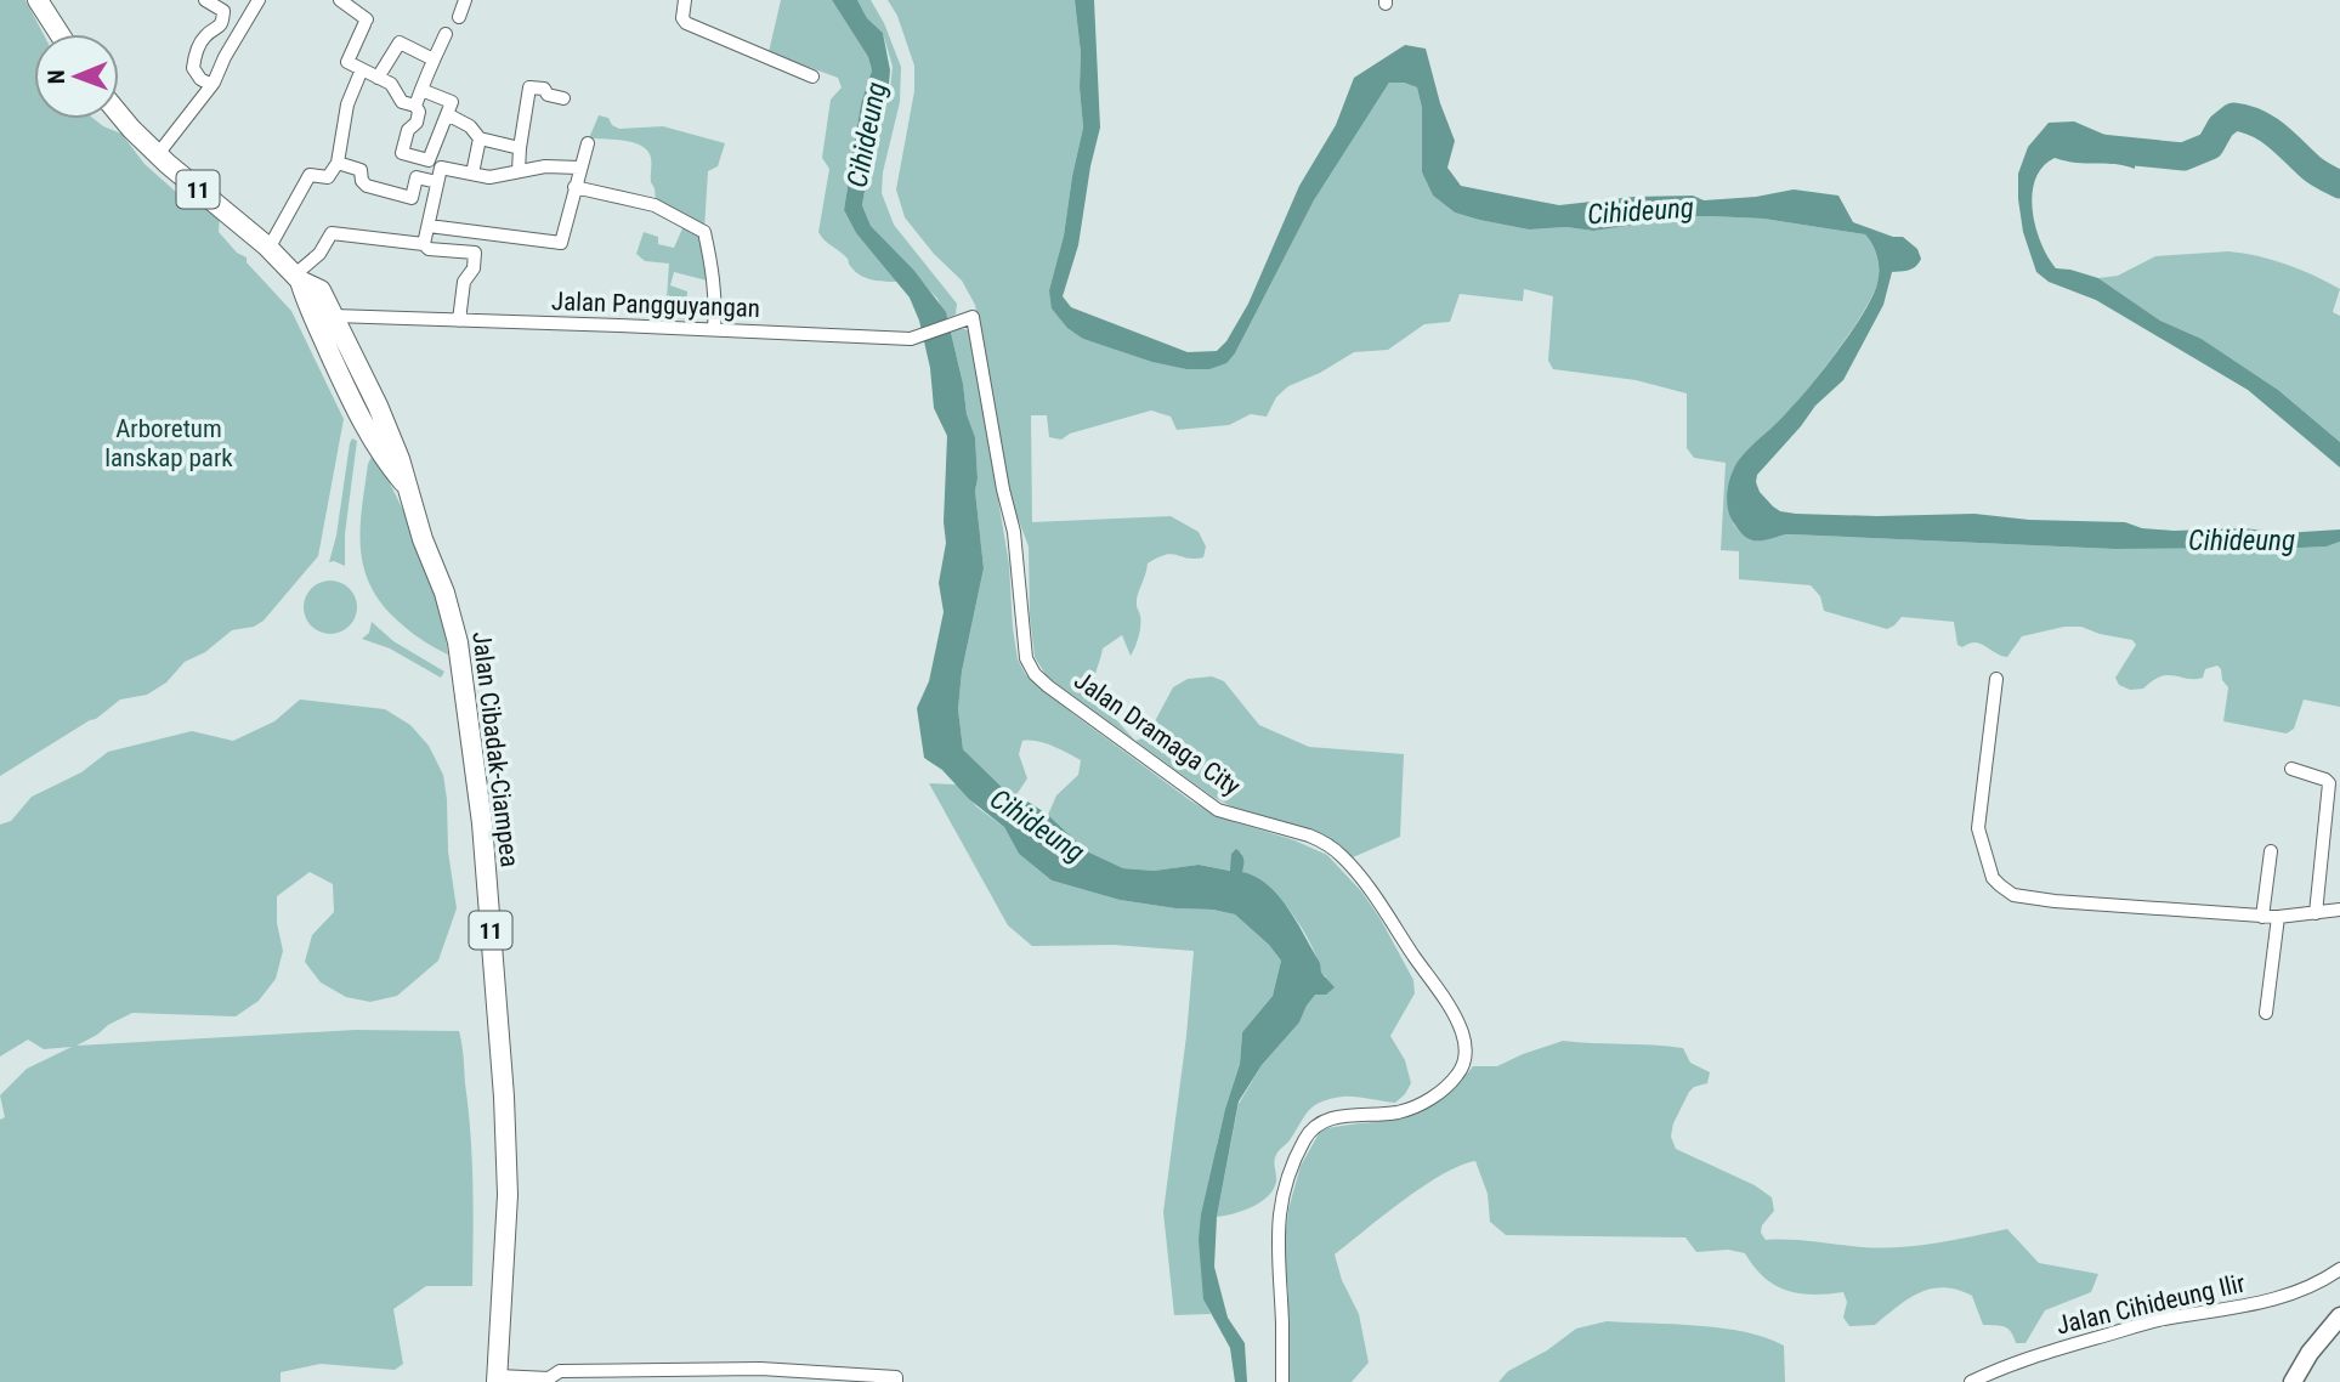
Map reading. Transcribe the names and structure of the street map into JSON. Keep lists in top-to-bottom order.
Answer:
{
  "streets": {
    "highway": ["11", "Jalan Cibadak-Ciampea"],
    "street": ["Jalan Pangguyangan", "Jalan Dramaga City", "Jalan Cihideung Ilir"]
  },
  "crossings": [
    ["11", "Jalan Pangguyangan"],
    ["11", "Jalan Cibadak-Ciampea"],
    ["Jalan Pangguyangan", "Jalan Dramaga City"]
  ],
  "water": ["Cihideung"],
  "parks": ["Arboretum lanskap park"],
  "north": "left"
}
